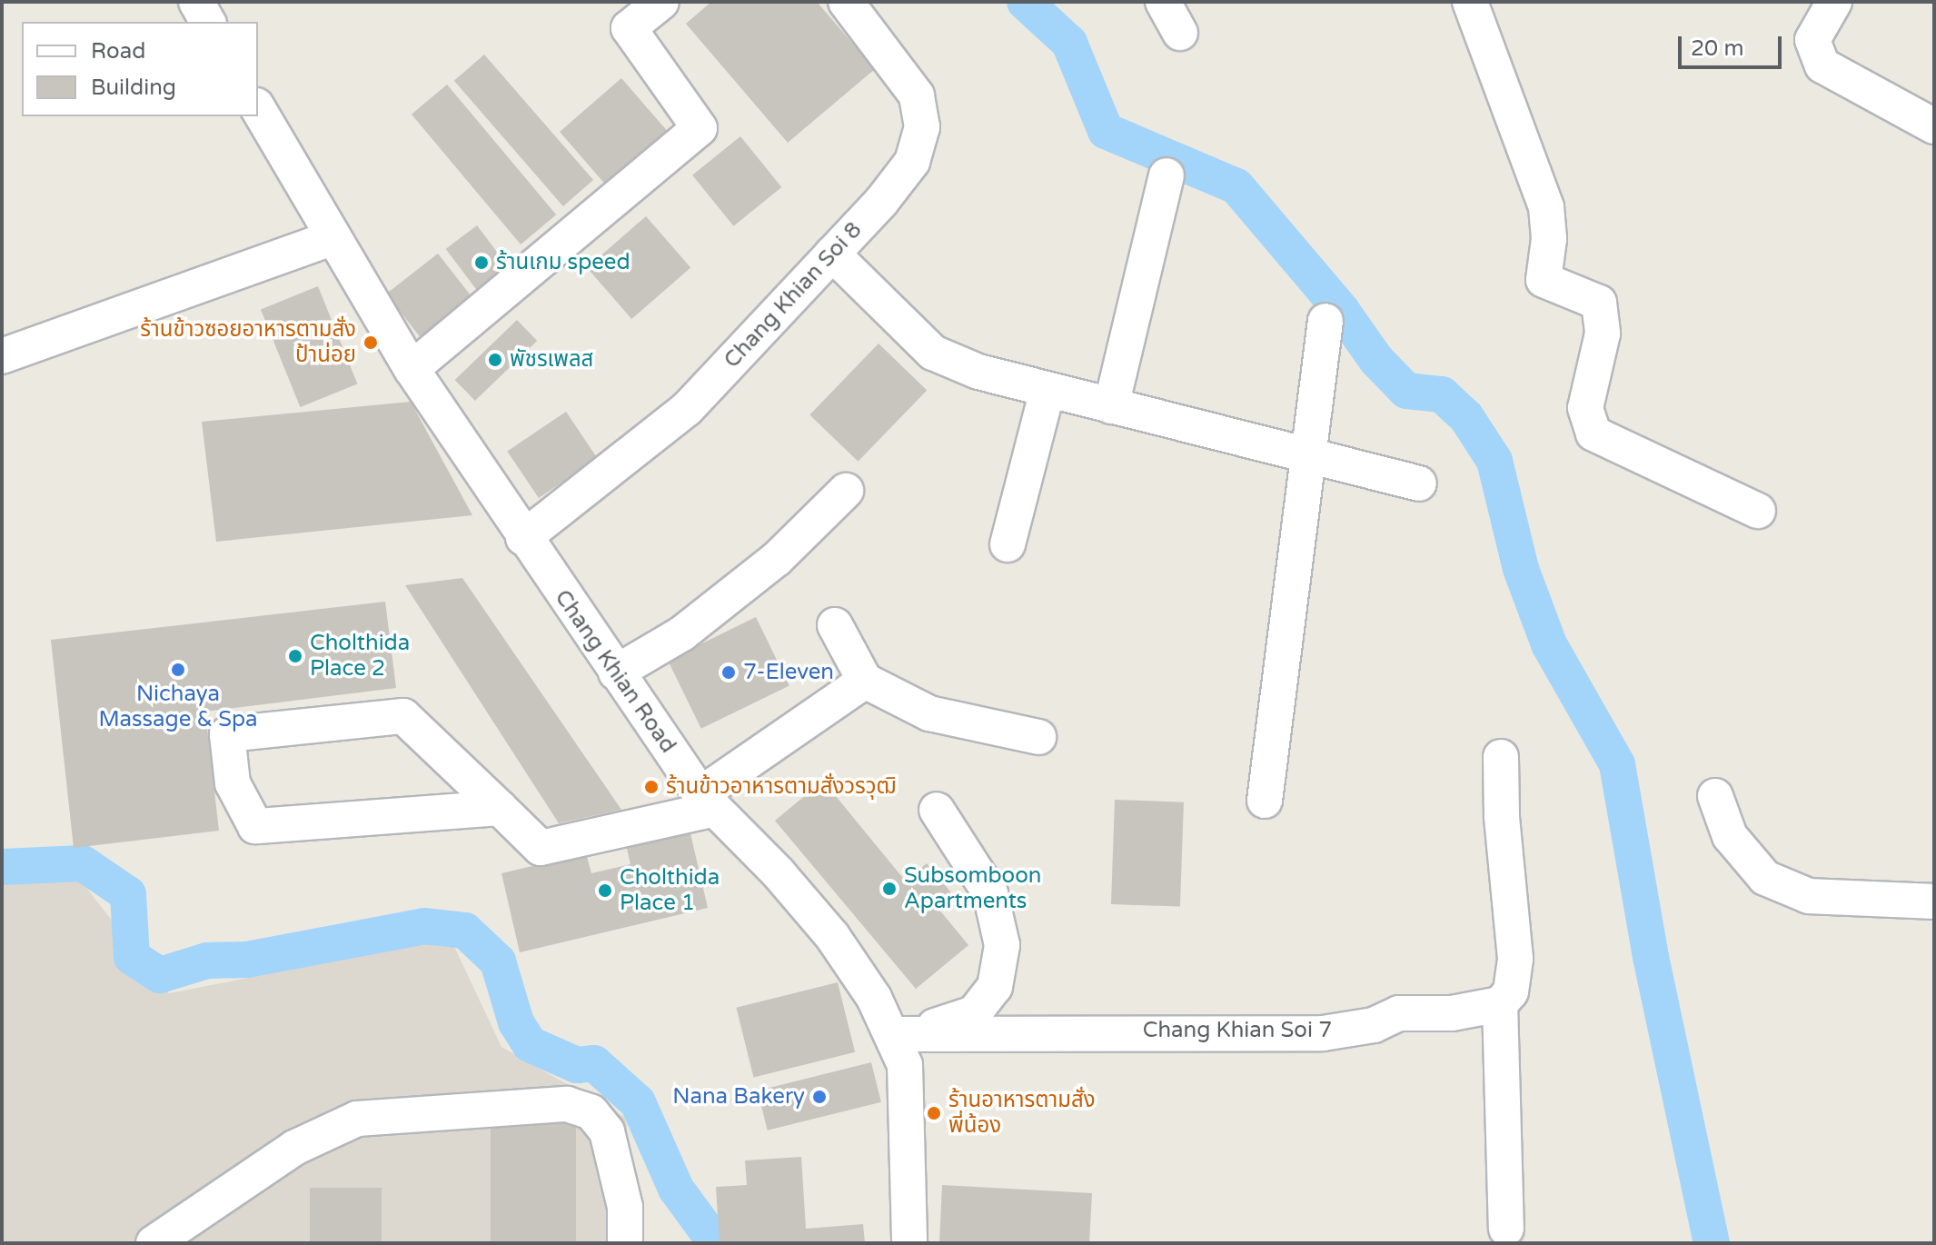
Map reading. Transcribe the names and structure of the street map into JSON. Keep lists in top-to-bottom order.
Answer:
{
  "streets": {
    "street": ["Chang Khian Soi 8", "Chang Khian Road", "Chang Khian Soi 7"]
  },
  "crossings": [
    ["Chang Khian Soi 8", "Chang Khian Road"],
    ["Chang Khian Road", "Chang Khian Soi 7"]
  ],
  "places": [
    "ร้านเกม speed",
    "ร้านข้าวซอยอาหารตามสั่ง ป้าน่อย",
    "พัชรเพลส",
    "Cholthida Place 2",
    "Nichaya Massage & Spa",
    "7-Eleven",
    "ร้านข้าวอาหารตามสั่งวรวุฒิ",
    "Subsomboon Apartments",
    "Cholthida Place 1",
    "Nana Bakery",
    "ร้านอาหารตามสั่ง พี่น้อง"
  ],
  "legend": ["Road", "Building"],
  "scale_bar": "20 m"
}
